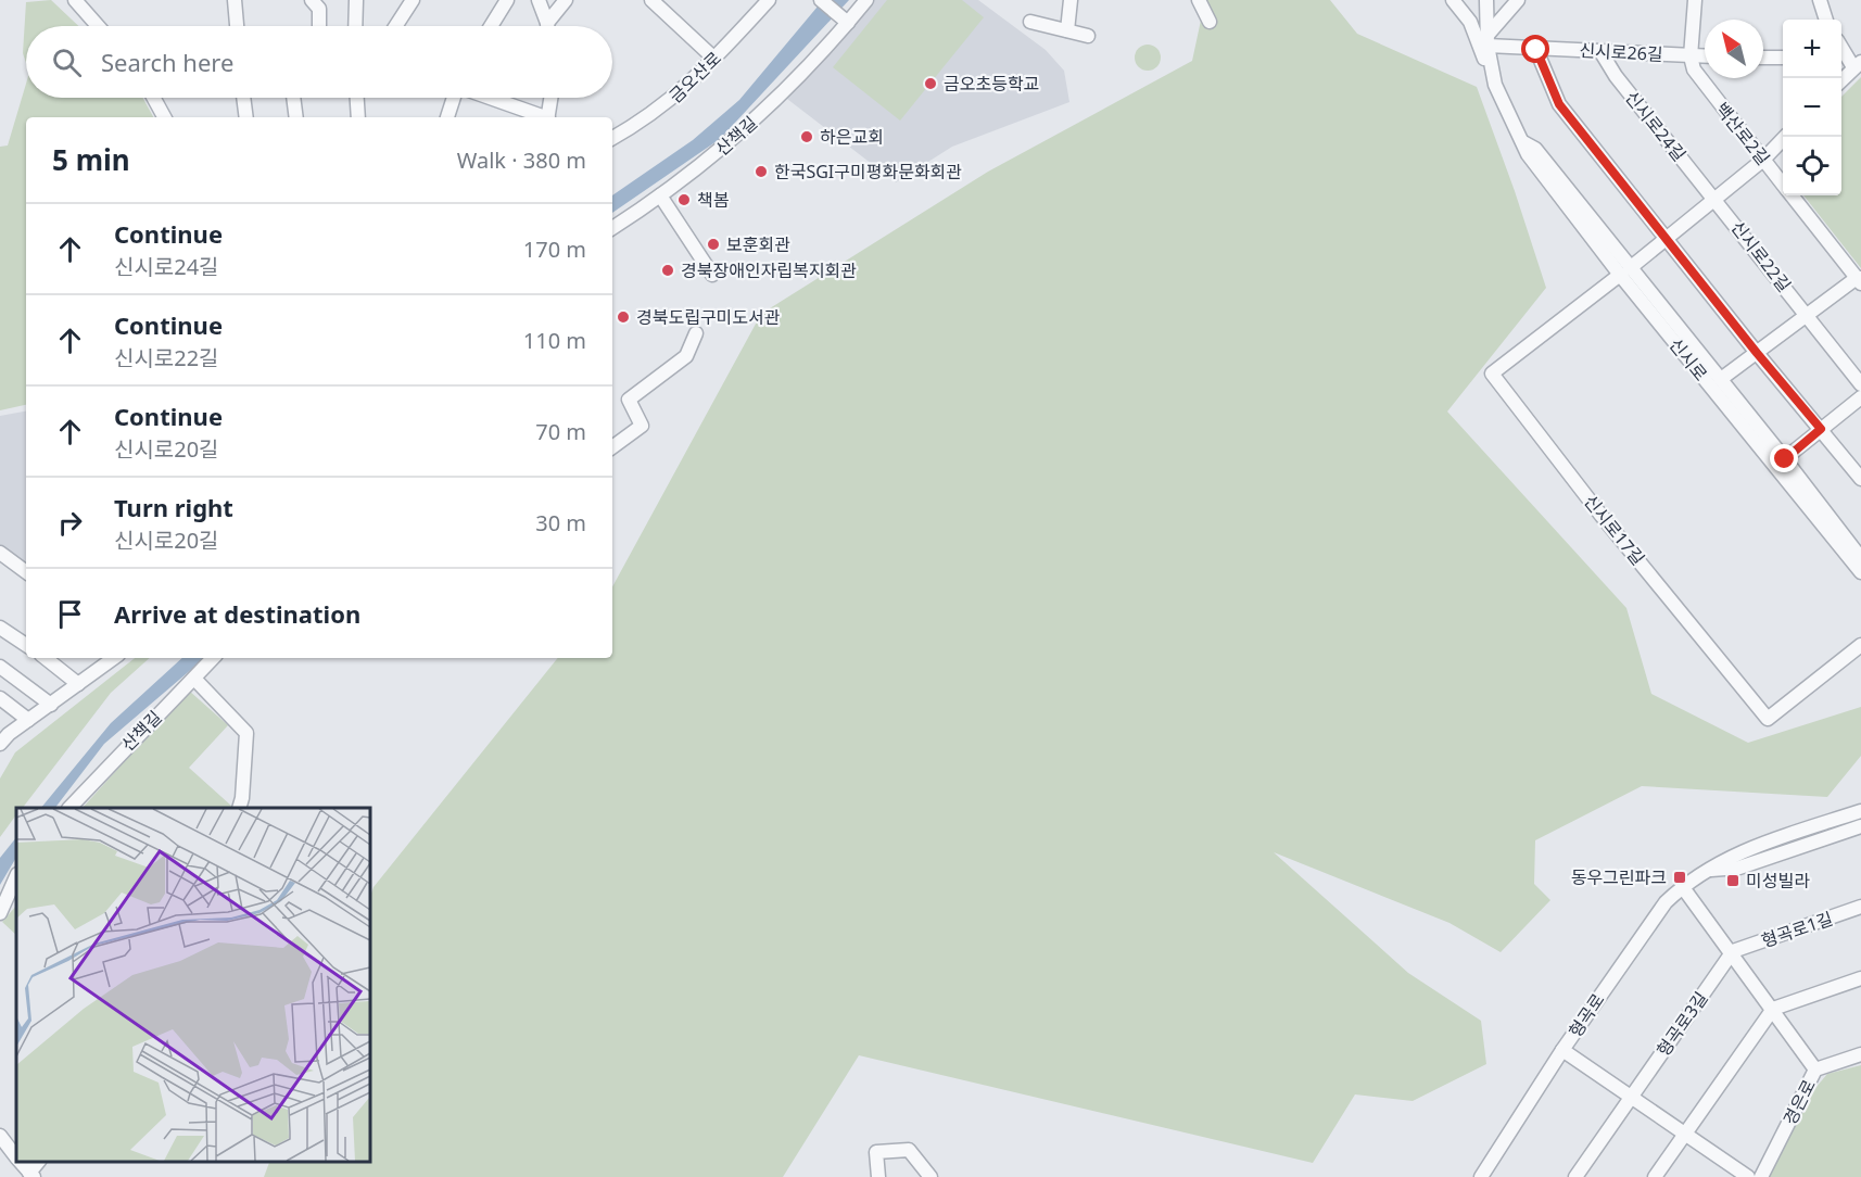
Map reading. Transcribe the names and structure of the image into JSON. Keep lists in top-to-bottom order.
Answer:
{
  "streets": {
    "street": [
      "신시로26길",
      "금오산로",
      "신시로24길",
      "백산로2길",
      "산책길",
      "신시로22길",
      "신시로",
      "신시로17길",
      "형곡로1길",
      "형곡로",
      "형곡로3길",
      "경은로"
    ]
  },
  "crossings": [
    ["신시로26길", "신시로24길"],
    ["신시로26길", "백산로2길"],
    ["신시로26길", "신시로"],
    ["신시로24길", "신시로22길"],
    ["신시로", "신시로17길"],
    ["형곡로1길", "형곡로3길"]
  ],
  "places": {
    "other": [
      "금오초등학교",
      "하은교회",
      "한국SGI구미평화문화회관",
      "책봄",
      "보훈회관",
      "경북장애인자립복지회관",
      "경북도립구미도서관"
    ],
    "transit": ["동우그린파크", "미성빌라"]
  },
  "north": "top left",
  "page": {
    "map_buttons": ["+", "−"],
    "search": "Search here",
    "heading": ["5 min", "Walk · 380 m"],
    "list": [
      ["Continue", "신시로24길", "170 m"],
      ["Continue", "신시로22길", "110 m"],
      ["Continue", "신시로20길", "70 m"],
      ["Turn right", "신시로20길", "30 m"],
      "Arrive at destination"
    ]
  }
}
